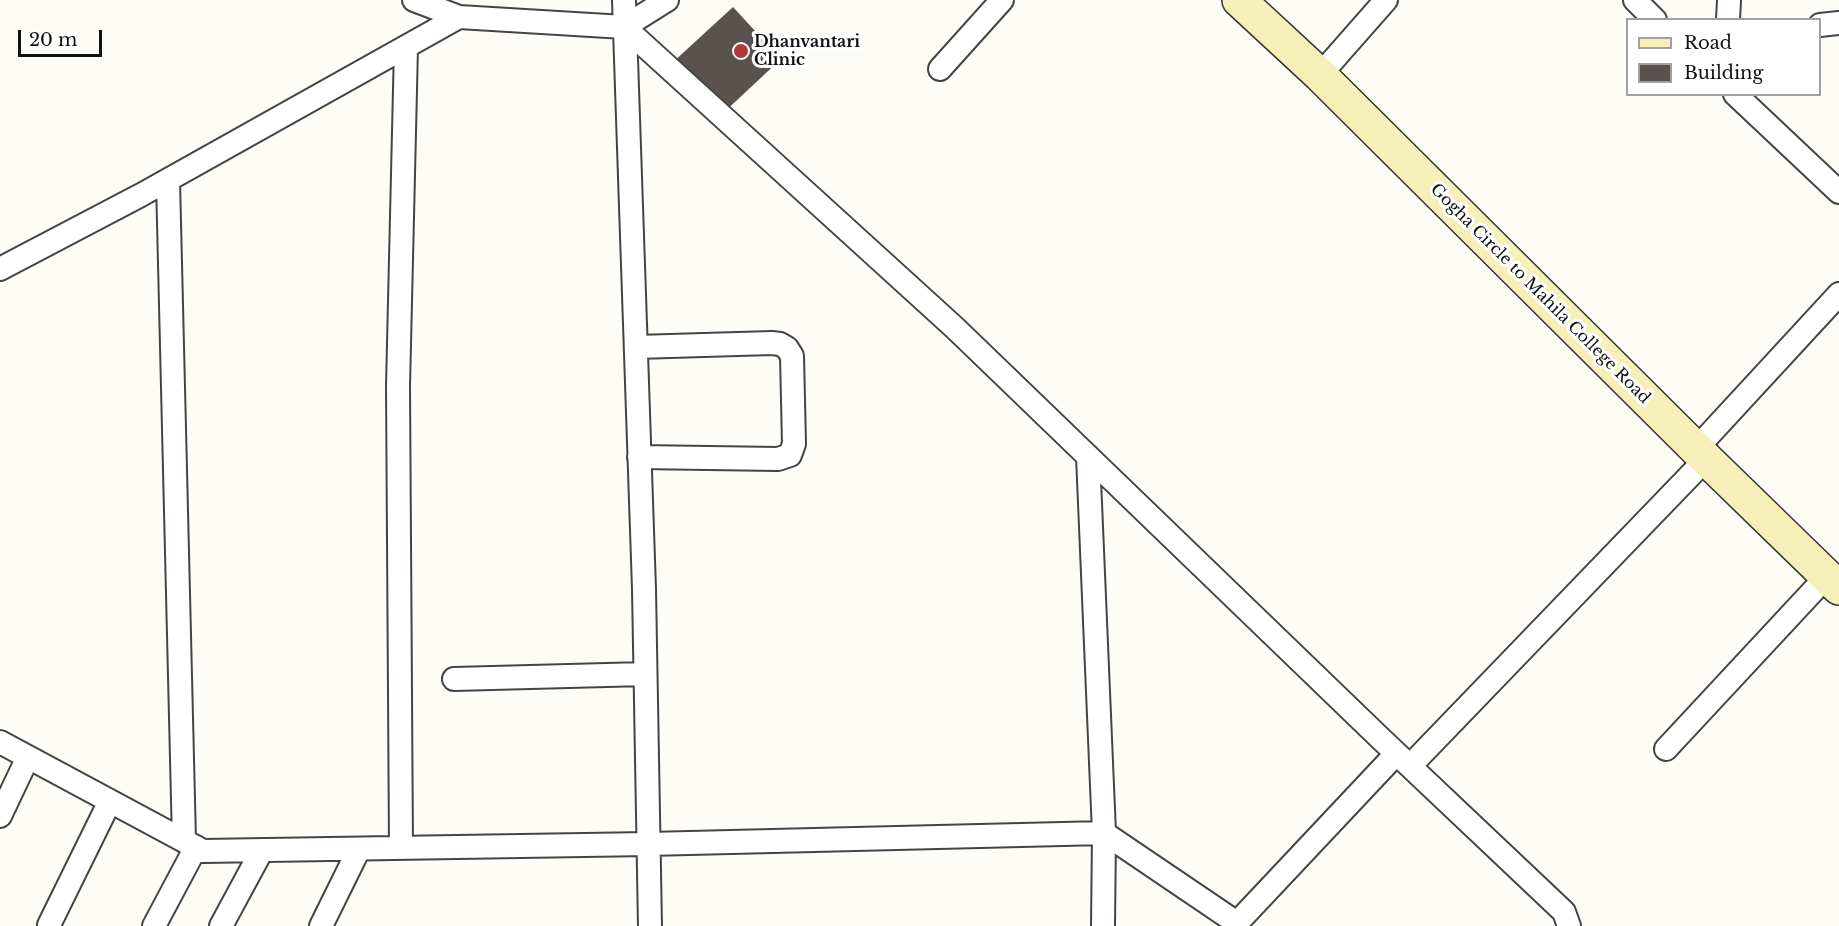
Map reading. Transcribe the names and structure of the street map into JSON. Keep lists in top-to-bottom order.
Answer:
{
  "streets": {
    "main road": ["Gogha Circle to Mahila College Road"]
  },
  "places": ["Dhanvantari Clinic"],
  "legend": ["Road", "Building"],
  "scale_bar": "20 m"
}
